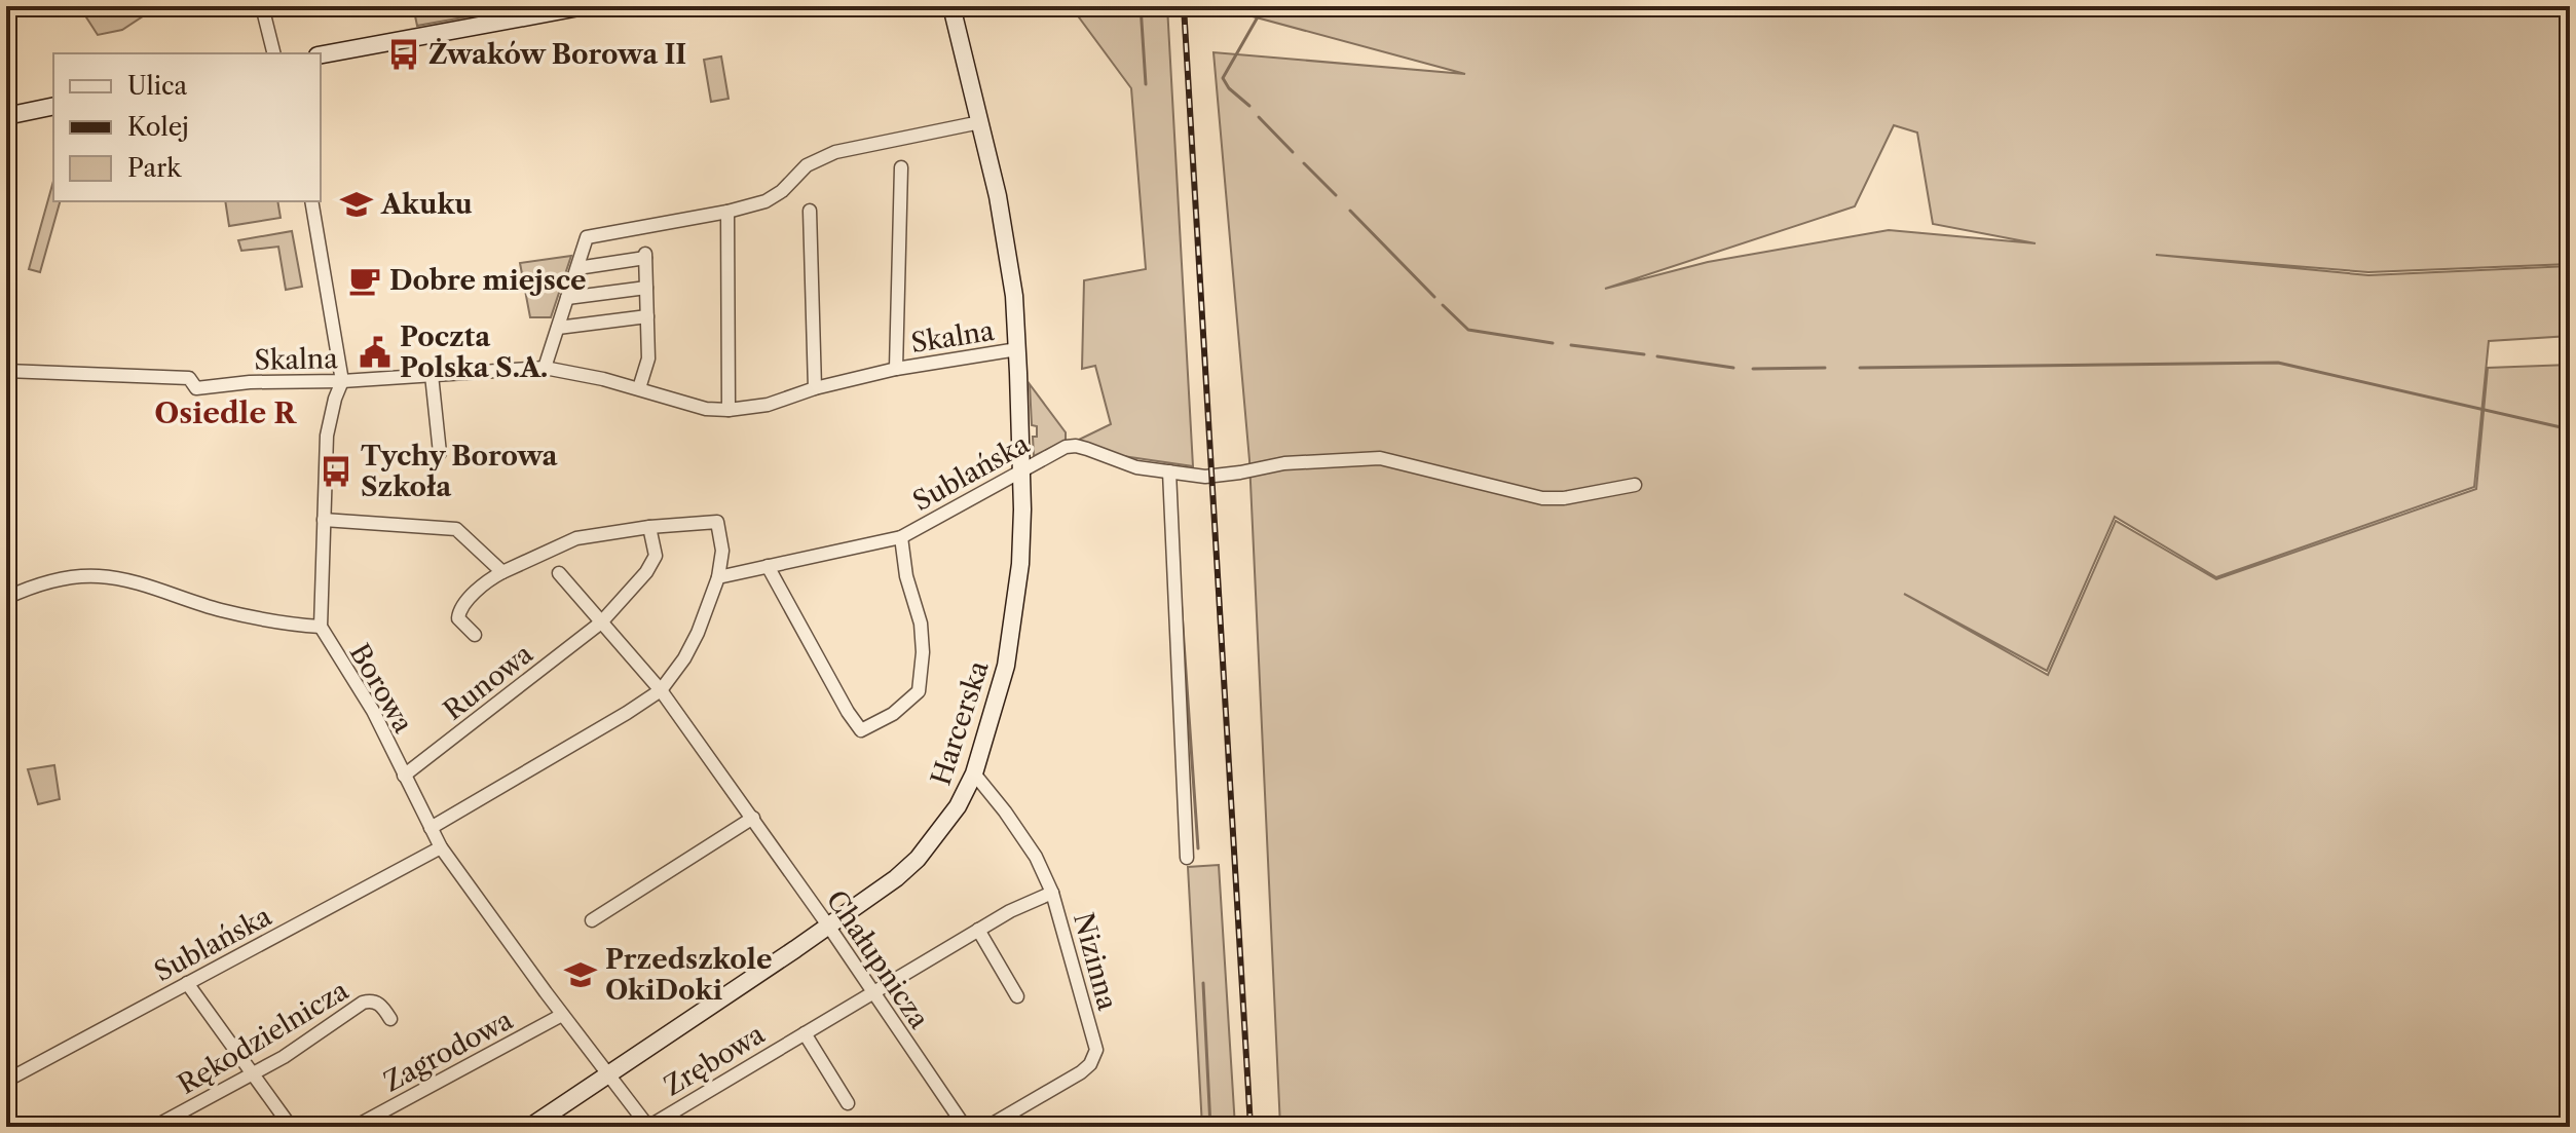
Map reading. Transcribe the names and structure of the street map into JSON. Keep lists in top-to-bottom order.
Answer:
{
  "streets": {
    "street": [
      "Skalna",
      "Sublańska",
      "Runowa",
      "Borowa",
      "Harcerska",
      "Chałupnicza",
      "Nizinna",
      "Rękodzielnicza",
      "Zagrodowa",
      "Zrębowa"
    ]
  },
  "crossings": [
    ["Skalna", "Borowa"],
    ["Skalna", "Harcerska"],
    ["Sublańska", "Runowa"],
    ["Sublańska", "Borowa"],
    ["Sublańska", "Harcerska"],
    ["Runowa", "Borowa"],
    ["Borowa", "Harcerska"],
    ["Borowa", "Zagrodowa"],
    ["Borowa", "Zrębowa"],
    ["Harcerska", "Chałupnicza"],
    ["Harcerska", "Nizinna"],
    ["Chałupnicza", "Zrębowa"],
    ["Nizinna", "Zrębowa"]
  ],
  "districts": ["Osiedle R"],
  "places": {
    "bus stop": ["Żwaków Borowa II", "Tychy Borowa Szkoła"],
    "school or university": ["Akuku", "Przedszkole OkiDoki"],
    "cafe": ["Dobre miejsce"],
    "public building": ["Poczta Polska S.A."]
  },
  "legend": ["Ulica", "Kolej", "Park"]
}
